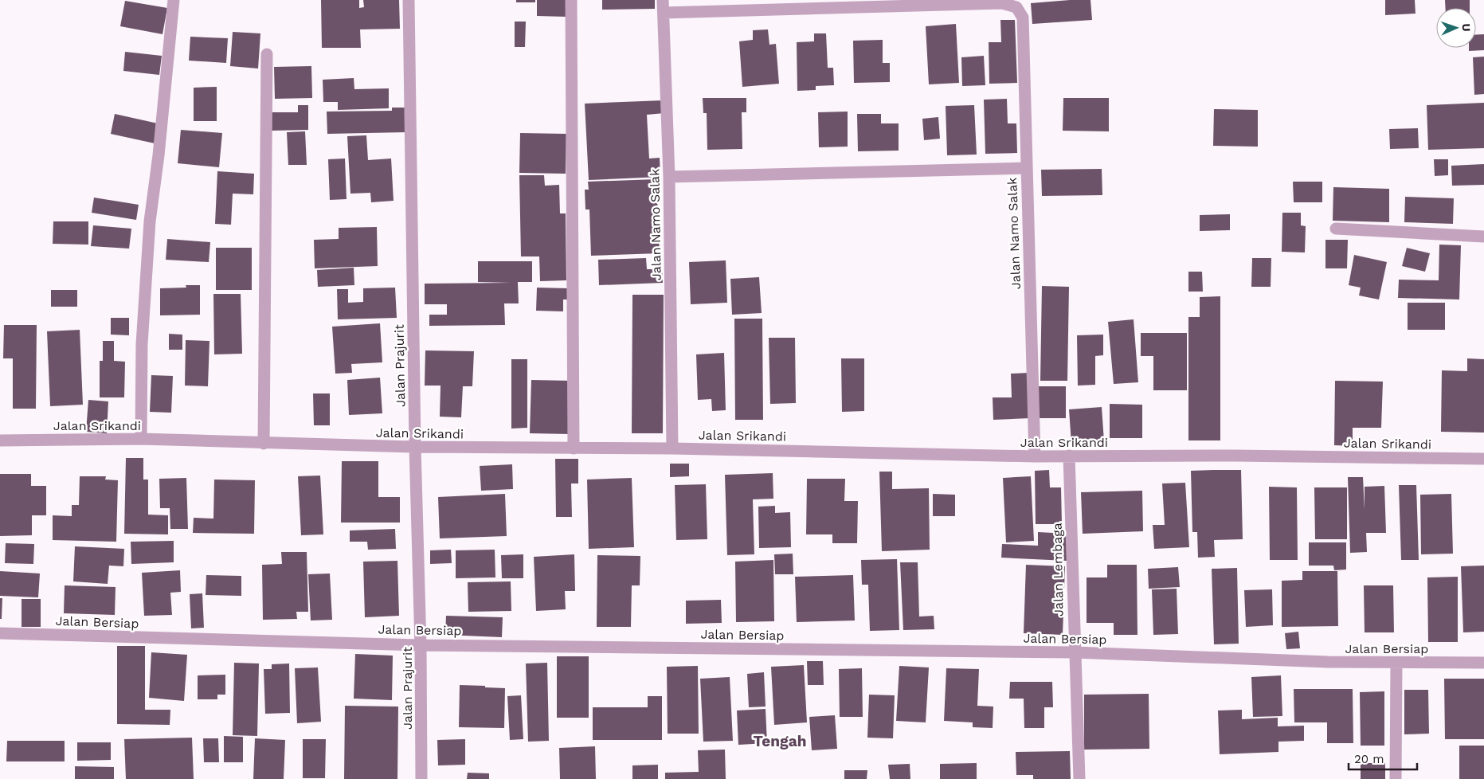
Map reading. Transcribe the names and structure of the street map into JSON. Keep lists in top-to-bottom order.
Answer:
{
  "streets": {
    "street": [
      "Jalan Namo Salak",
      "Jalan Prajurit",
      "Jalan Srikandi",
      "Jalan Lembaga",
      "Jalan Bersiap"
    ]
  },
  "crossings": [
    ["Jalan Namo Salak", "Jalan Srikandi"],
    ["Jalan Prajurit", "Jalan Srikandi"],
    ["Jalan Prajurit", "Jalan Bersiap"],
    ["Jalan Srikandi", "Jalan Lembaga"],
    ["Jalan Lembaga", "Jalan Bersiap"]
  ],
  "districts": ["Tengah"],
  "scale_bar": "20 m",
  "north": "right"
}
